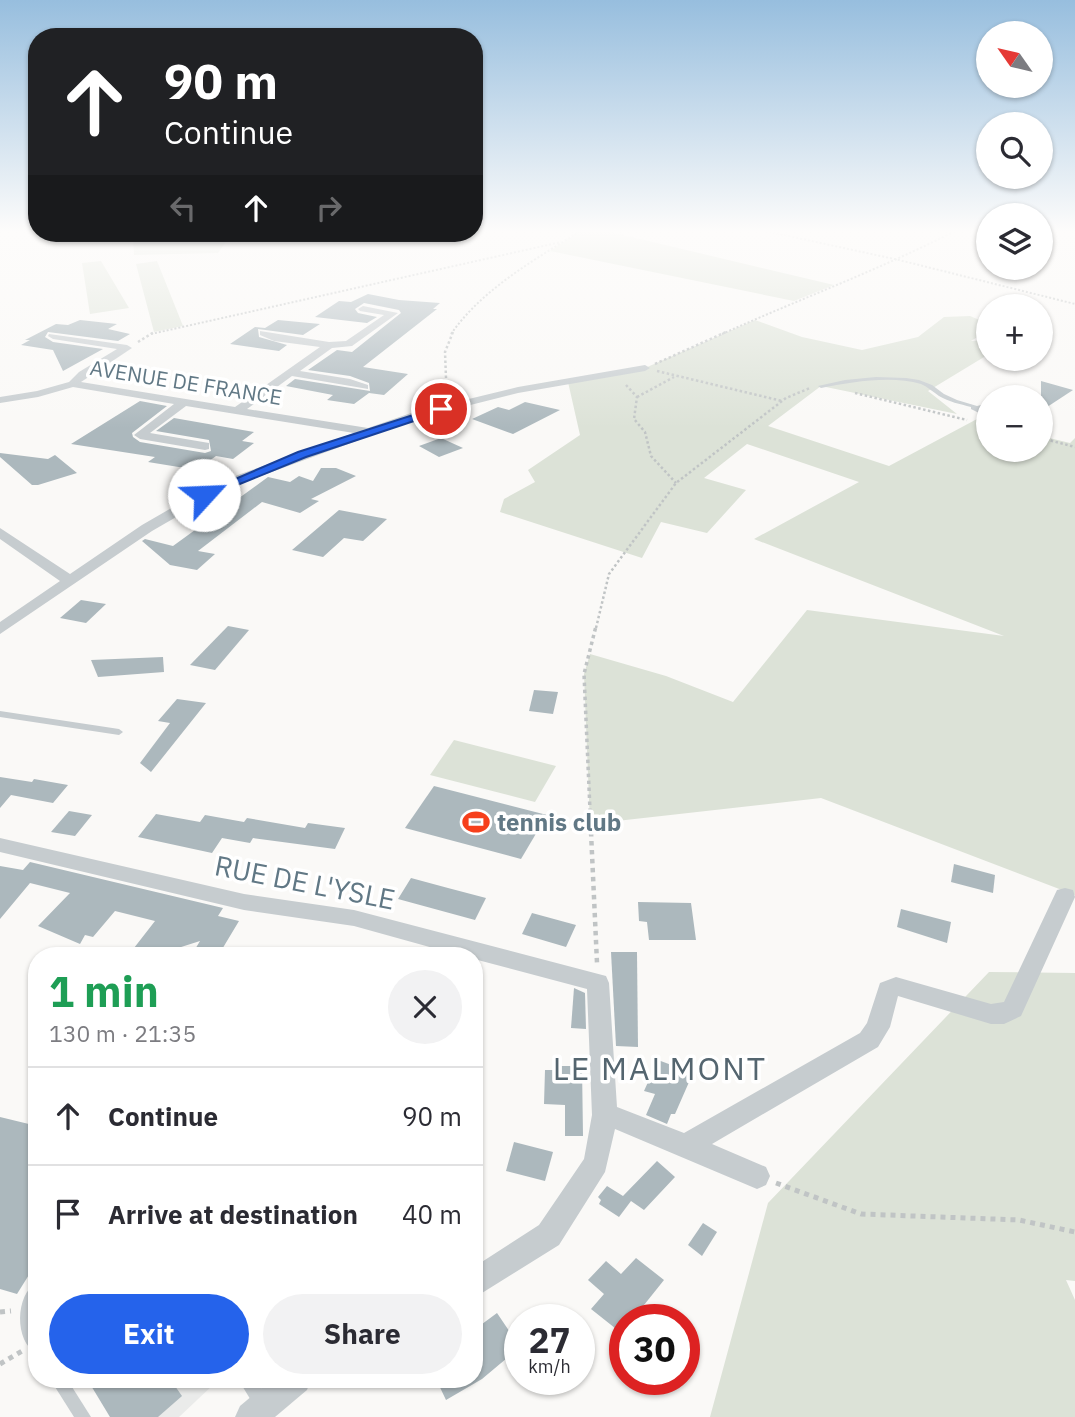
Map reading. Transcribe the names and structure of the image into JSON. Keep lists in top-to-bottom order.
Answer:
{
  "streets": {
    "street": ["AVENUE DE FRANCE", "RUE DE L'YSLE"]
  },
  "districts": ["LE MALMONT"],
  "places": {
    "sports": ["tennis club"]
  },
  "north": "top left",
  "page": {
    "map_buttons": ["+", "−"],
    "turn": ["90 m", "Continue"],
    "heading": ["1 min", "130 m · 21:35"],
    "list": [
      {
        "name": "Continue",
        "value": "90 m"
      },
      {
        "name": "Arrive at destination",
        "value": "40 m"
      }
    ],
    "buttons": ["Exit", "Share"],
    "speed": "27 km/h",
    "limit": "30"
  }
}
